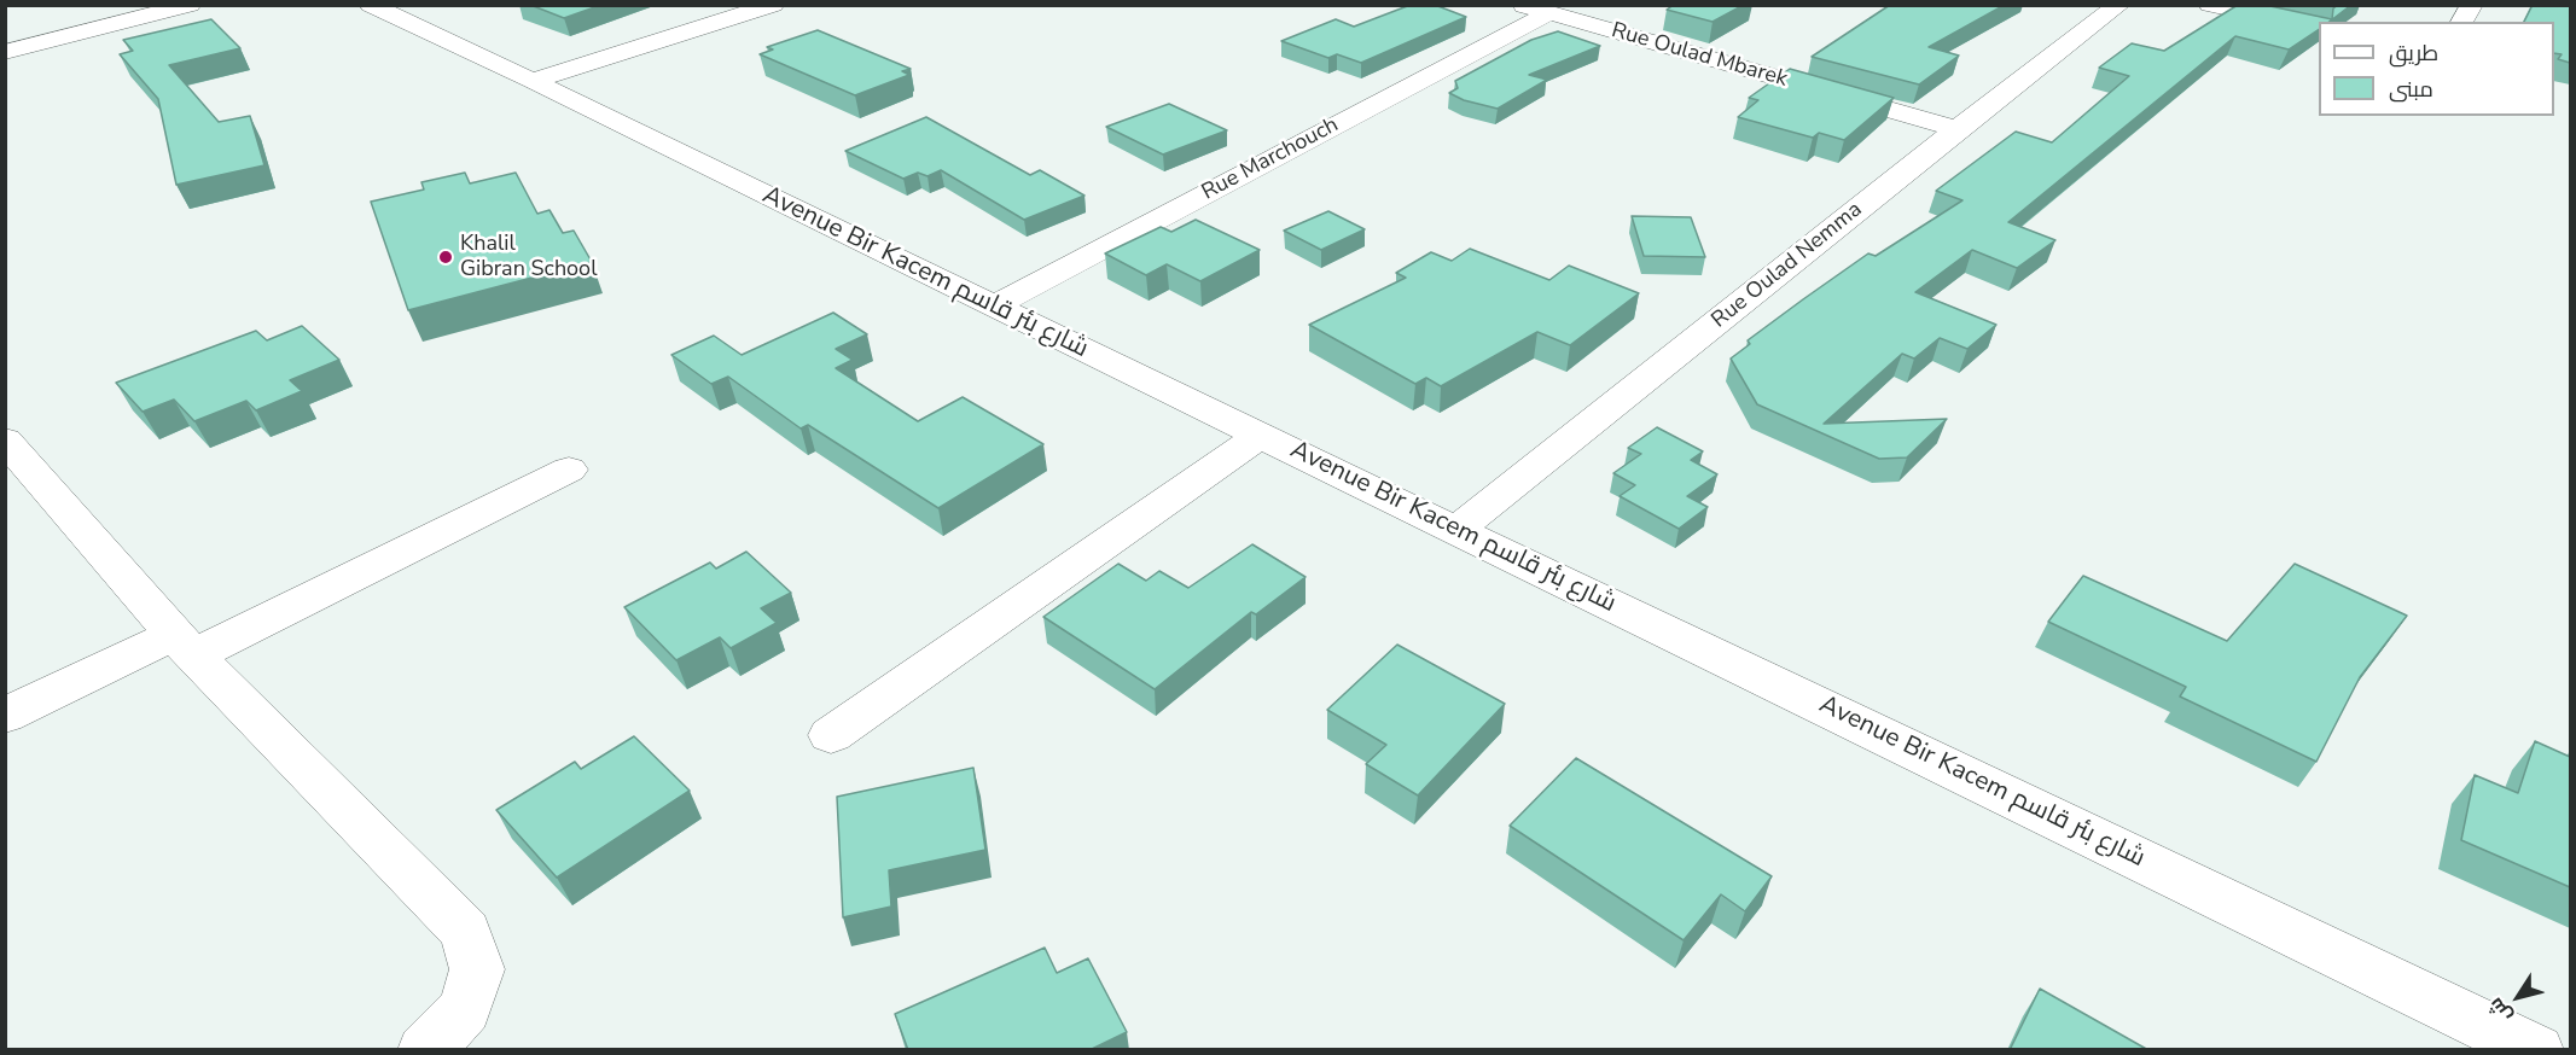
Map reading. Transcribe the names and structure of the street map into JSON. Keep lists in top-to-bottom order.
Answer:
{
  "streets": {
    "street": [
      "Rue Oulad Mbarek",
      "Rue Marchouch",
      "Rue Oulad Nemma",
      "Avenue Bir Kacem شارع بئر قاسم"
    ]
  },
  "crossings": [
    ["Rue Oulad Mbarek", "Rue Marchouch"],
    ["Rue Oulad Mbarek", "Rue Oulad Nemma"],
    ["Rue Marchouch", "Avenue Bir Kacem شارع بئر قاسم"],
    ["Rue Oulad Nemma", "Avenue Bir Kacem شارع بئر قاسم"]
  ],
  "places": ["Khalil Gibran School"],
  "legend": ["طريق", "مبنى"],
  "north": "bottom left"
}
